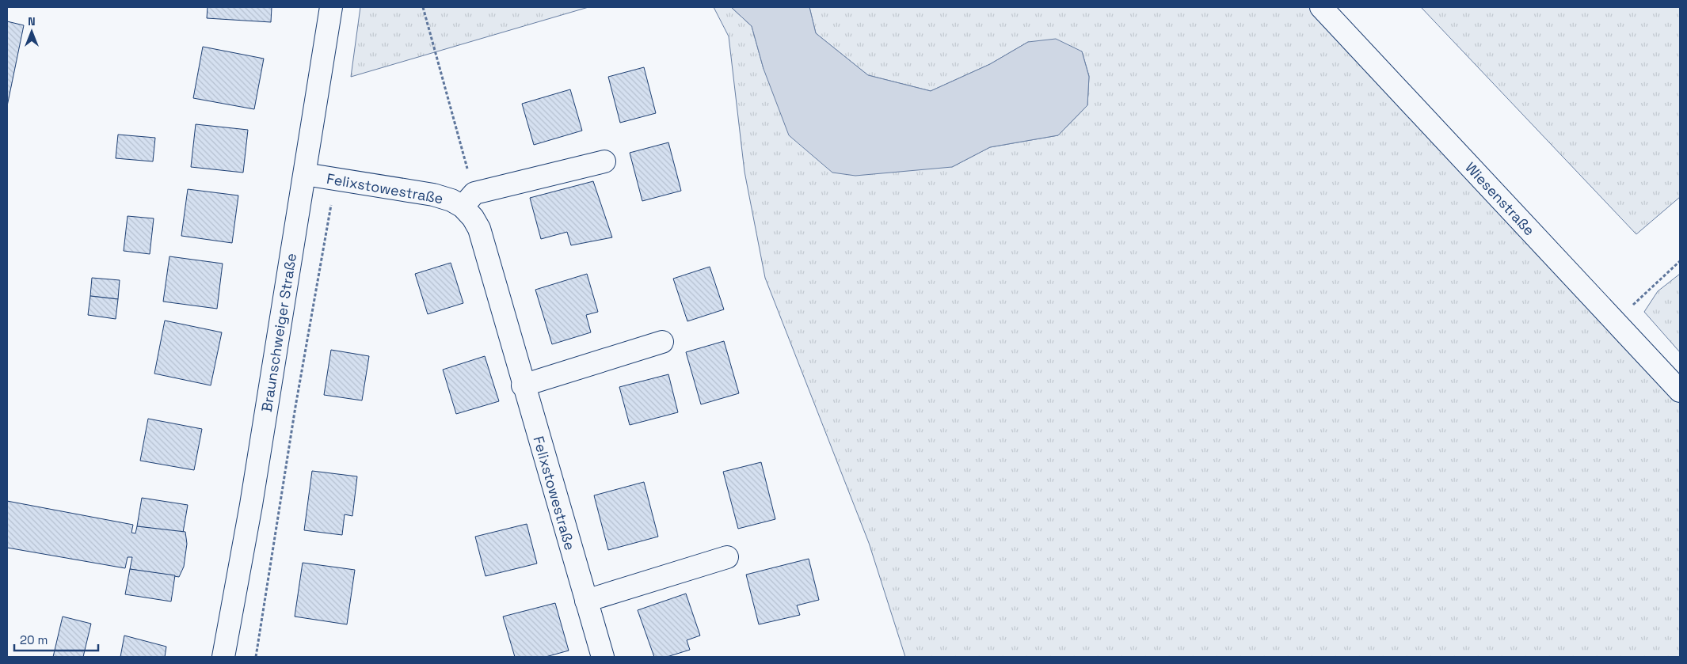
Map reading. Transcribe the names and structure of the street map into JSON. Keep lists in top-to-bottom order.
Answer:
{
  "streets": {
    "street": ["Felixstowestraße", "Wiesenstraße", "Braunschweiger Straße"]
  },
  "crossings": [
    ["Felixstowestraße", "Braunschweiger Straße"]
  ],
  "scale_bar": "20 m",
  "north": "top"
}
